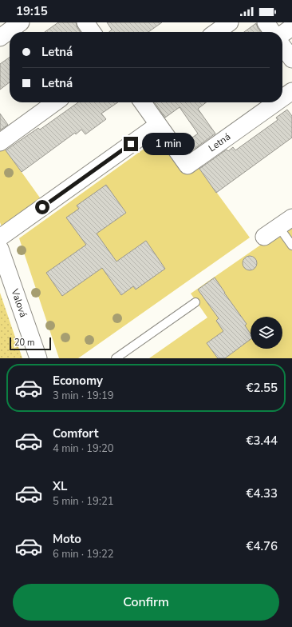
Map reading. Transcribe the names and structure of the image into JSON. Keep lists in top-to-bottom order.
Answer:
{
  "streets": {
    "street": ["Letná", "Valová"]
  },
  "scale_bar": "20 m",
  "page": {
    "status": "19:15",
    "banner": ["Letná", "Letná"],
    "bubble": "1 min",
    "scale": "20 m",
    "list": [
      {
        "name": "Economy",
        "note": "3 min · 19:19",
        "value": "€2.55"
      },
      {
        "name": "Comfort",
        "note": "4 min · 19:20",
        "value": "€3.44"
      },
      {
        "name": "XL",
        "note": "5 min · 19:21",
        "value": "€4.33"
      },
      {
        "name": "Moto",
        "note": "6 min · 19:22",
        "value": "€4.76"
      }
    ],
    "buttons": "Confirm"
  }
}
